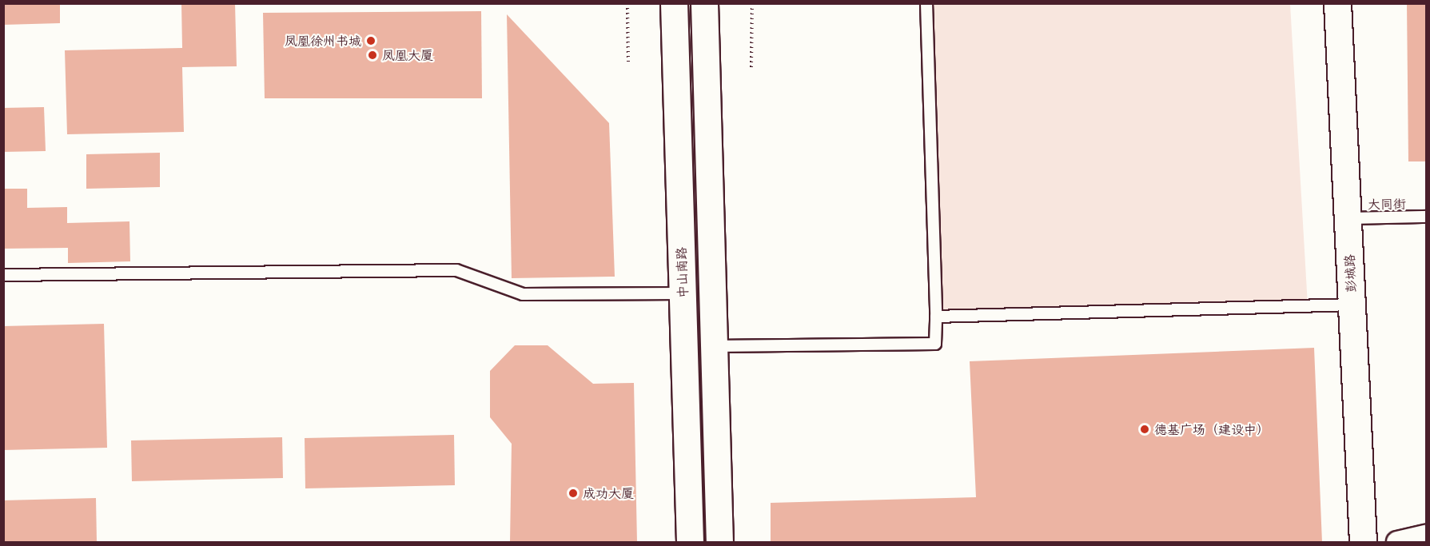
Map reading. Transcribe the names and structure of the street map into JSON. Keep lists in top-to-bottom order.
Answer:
{
  "streets": {
    "main road": ["中山南路", "彭城路"],
    "lane": ["大同街"]
  },
  "crossings": [
    ["大同街", "彭城路"]
  ],
  "places": [
    "凤凰徐州书城",
    "凤凰大厦",
    "德基广场（建设中）",
    "成功大厦"
  ]
}
